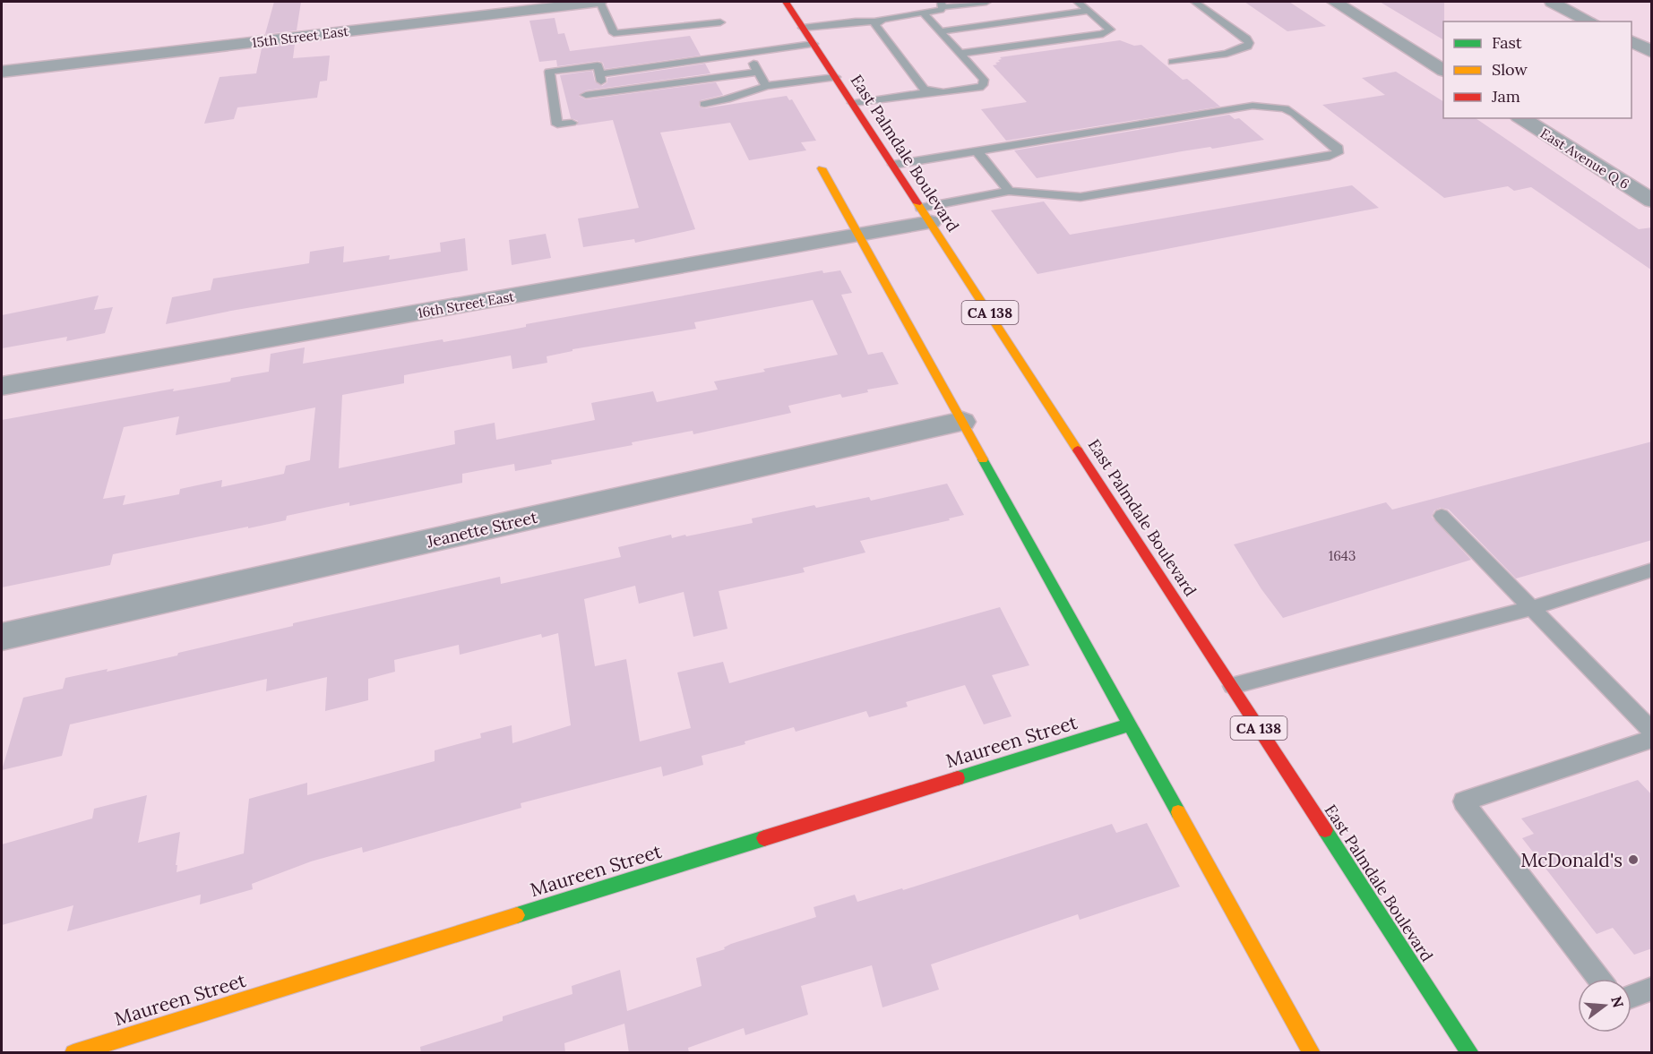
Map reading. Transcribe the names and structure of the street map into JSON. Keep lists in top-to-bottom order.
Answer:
{
  "streets": {
    "main road": ["East Palmdale Boulevard", "CA 138", "Maureen Street"],
    "street": [
      "15th Street East",
      "East Avenue Q 6",
      "16th Street East",
      "Jeanette Street"
    ]
  },
  "crossings": [
    ["East Palmdale Boulevard", "16th Street East"]
  ],
  "places": ["McDonald's"],
  "house_numbers": ["1643"],
  "legend": ["Fast", "Slow", "Jam"],
  "north": "right"
}
